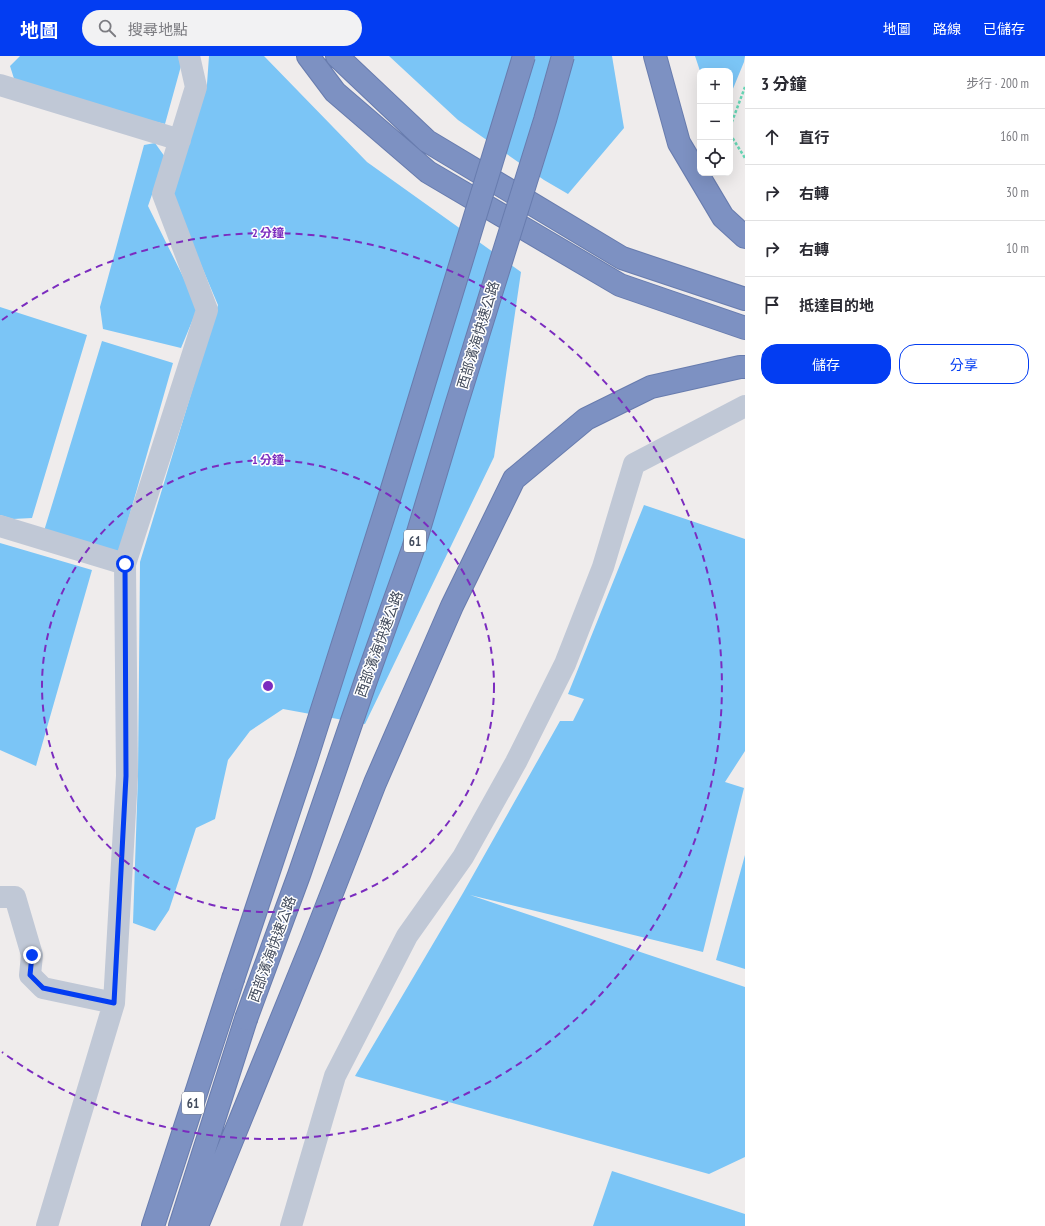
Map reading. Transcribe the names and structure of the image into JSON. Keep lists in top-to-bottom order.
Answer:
{
  "streets": {
    "highway": ["西部濱海快速公路", "61"]
  },
  "page": {
    "header": "地圖",
    "search": "搜尋地點",
    "nav": ["地圖", "路線", "已儲存"],
    "heading": ["3 分鐘", "步行 · 200 m"],
    "map_buttons": ["+", "−"],
    "list": [
      ["直行", "160 m"],
      ["右轉", "30 m"],
      ["右轉", "10 m"],
      "抵達目的地"
    ],
    "buttons": ["儲存", "分享"]
  },
  "rings": ["2 分鐘", "1 分鐘"]
}
